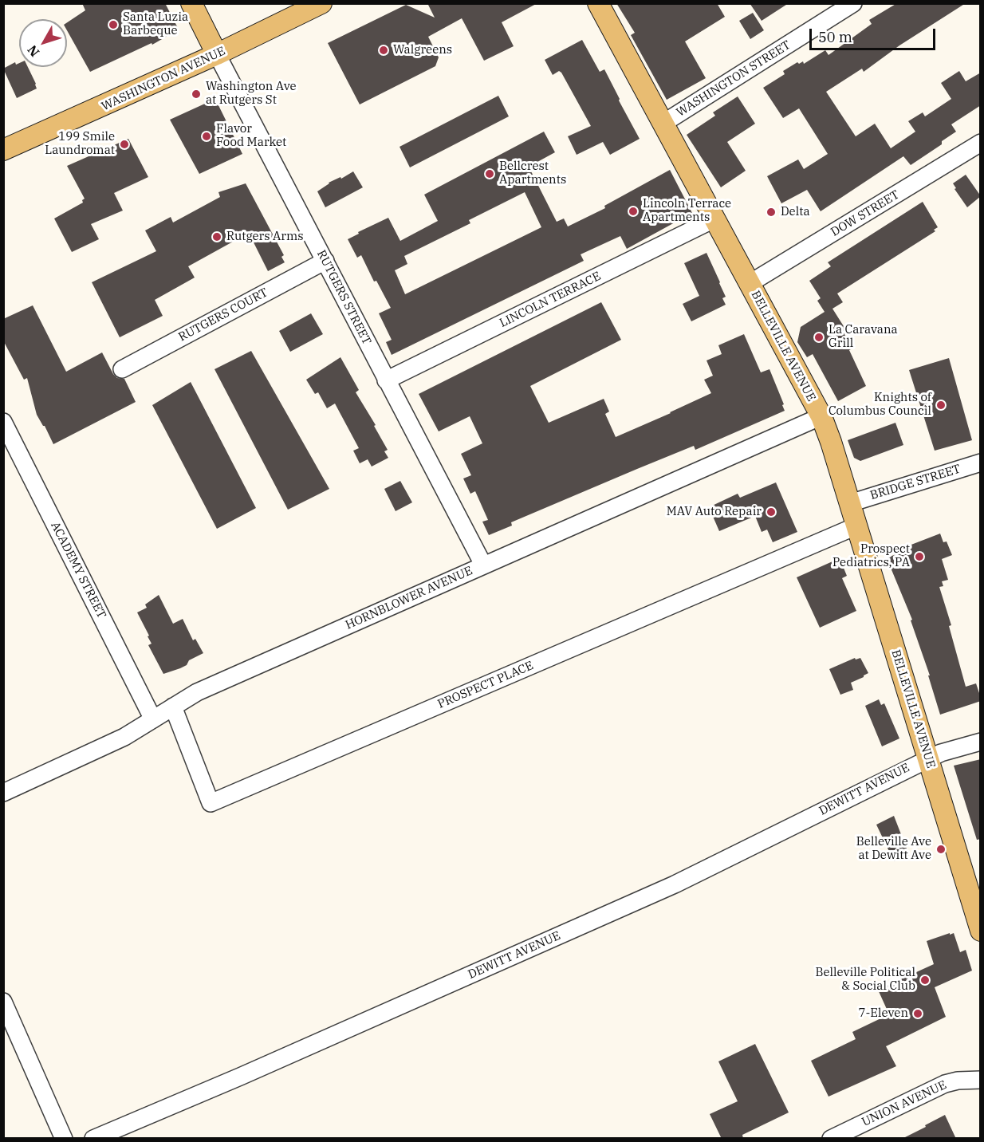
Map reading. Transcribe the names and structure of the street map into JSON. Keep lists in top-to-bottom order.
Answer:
{
  "streets": {
    "main road": ["WASHINGTON AVENUE", "RUTGERS STREET", "BELLEVILLE AVENUE"],
    "street": [
      "WASHINGTON STREET",
      "DOW STREET",
      "LINCOLN TERRACE",
      "RUTGERS COURT",
      "BRIDGE STREET",
      "ACADEMY STREET",
      "HORNBLOWER AVENUE",
      "PROSPECT PLACE",
      "DEWITT AVENUE",
      "UNION AVENUE"
    ]
  },
  "crossings": [
    ["WASHINGTON AVENUE", "RUTGERS STREET"],
    ["WASHINGTON STREET", "BELLEVILLE AVENUE"],
    ["DOW STREET", "BELLEVILLE AVENUE"],
    ["RUTGERS STREET", "LINCOLN TERRACE"],
    ["RUTGERS STREET", "RUTGERS COURT"],
    ["RUTGERS STREET", "HORNBLOWER AVENUE"],
    ["LINCOLN TERRACE", "BELLEVILLE AVENUE"],
    ["BELLEVILLE AVENUE", "BRIDGE STREET"],
    ["BELLEVILLE AVENUE", "HORNBLOWER AVENUE"],
    ["BELLEVILLE AVENUE", "PROSPECT PLACE"],
    ["BELLEVILLE AVENUE", "DEWITT AVENUE"],
    ["ACADEMY STREET", "HORNBLOWER AVENUE"],
    ["HORNBLOWER AVENUE", "PROSPECT PLACE"]
  ],
  "places": [
    "Santa Luzia Barbeque",
    "Walgreens",
    "Washington Ave at Rutgers St",
    "Flavor Food Market",
    "199 Smile Laundromat",
    "Bellcrest Apartments",
    "Lincoln Terrace Apartments",
    "Delta",
    "Rutgers Arms",
    "La Caravana Grill",
    "Knights of Columbus Council",
    "MAV Auto Repair",
    "Prospect Pediatrics, PA",
    "Belleville Ave at Dewitt Ave",
    "Belleville Political & Social Club",
    "7-Eleven"
  ],
  "scale_bar": "50 m",
  "north": "bottom left"
}
